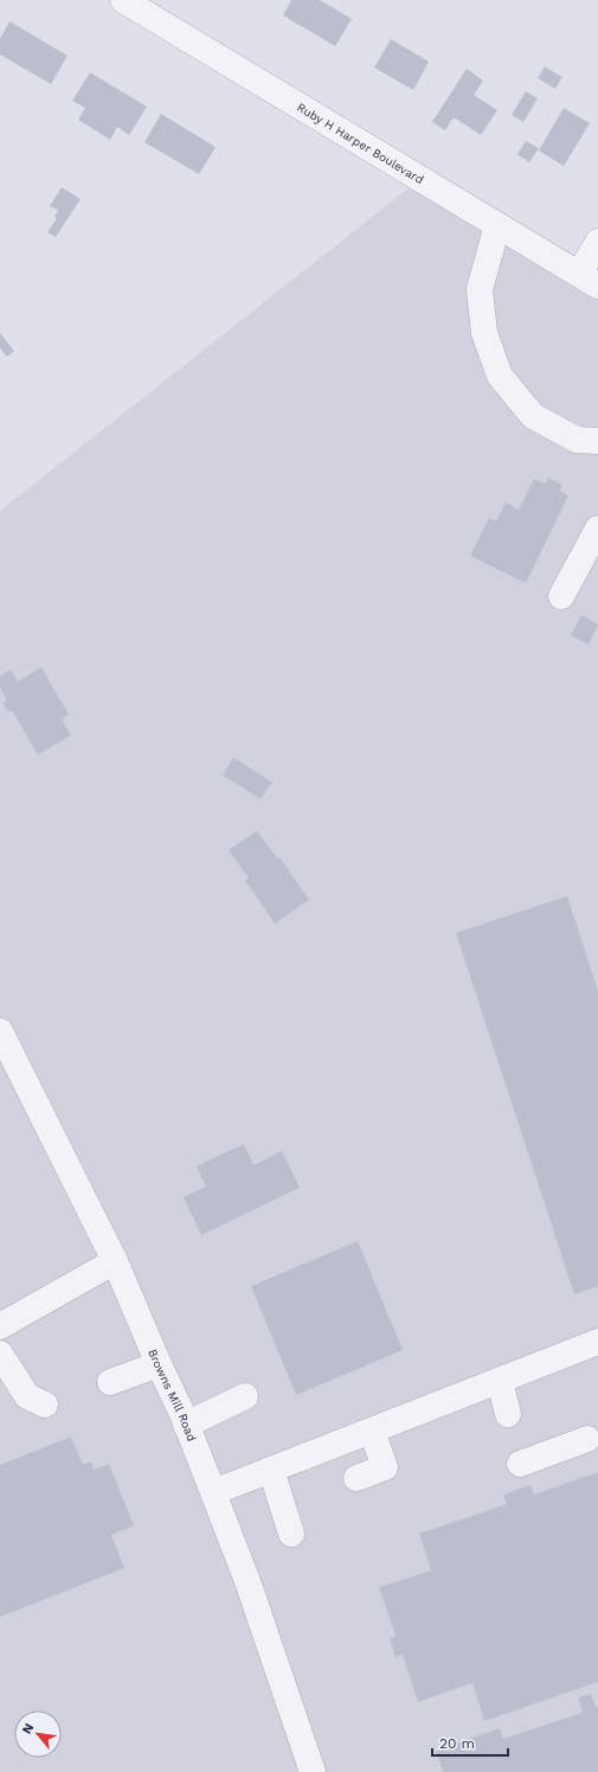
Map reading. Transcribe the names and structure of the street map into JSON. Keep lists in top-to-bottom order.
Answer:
{
  "streets": {
    "street": ["Ruby H Harper Boulevard", "Browns Mill Road"]
  },
  "scale_bar": "20 m",
  "north": "top left"
}
